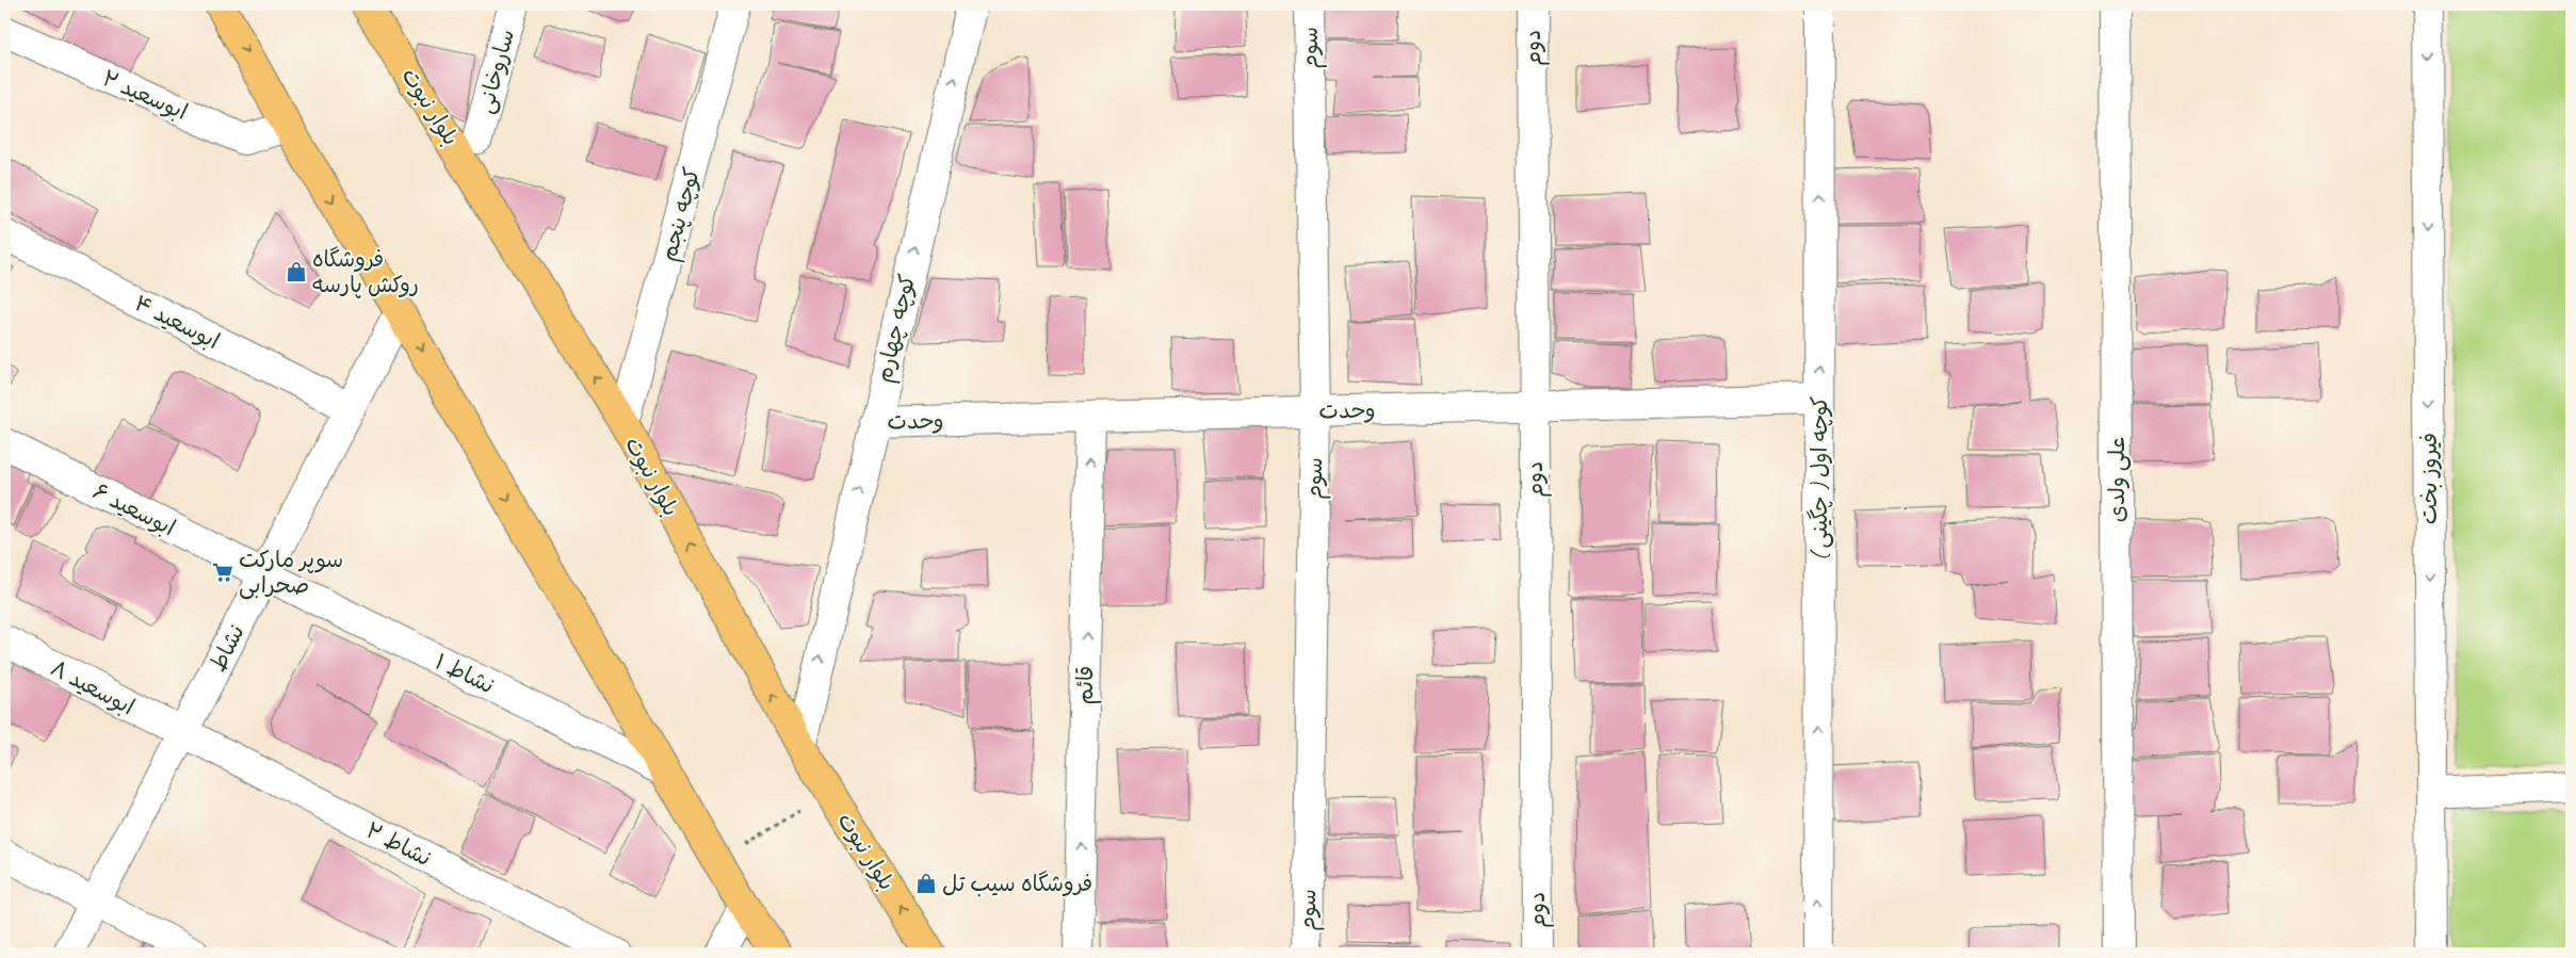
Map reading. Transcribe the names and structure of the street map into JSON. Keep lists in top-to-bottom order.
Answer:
{
  "streets": {
    "main road": ["بلوار نبوت"],
    "street": [
      "سوم",
      "دوم",
      "ساروخانی",
      "ابوسعید ۲",
      "کوچه پنجم",
      "ابوسعید ۴",
      "کوچه چهارم",
      "وحدت",
      "کوچه اول ( چگینی )",
      "فیروز بخت",
      "علی ولدی",
      "ابوسعید ۶",
      "نشاط",
      "نشاط ۱",
      "قائم",
      "ابوسعید ۸",
      "نشاط ۲"
    ]
  },
  "crossings": [
    ["سوم", "وحدت"],
    ["دوم", "وحدت"],
    ["بلوار نبوت", "کوچه پنجم"],
    ["بلوار نبوت", "کوچه چهارم"],
    ["ابوسعید ۴", "نشاط"],
    ["کوچه چهارم", "وحدت"],
    ["وحدت", "کوچه اول ( چگینی )"],
    ["وحدت", "قائم"],
    ["ابوسعید ۶", "نشاط"],
    ["ابوسعید ۶", "نشاط ۱"],
    ["نشاط", "نشاط ۱"],
    ["نشاط", "ابوسعید ۸"],
    ["نشاط", "نشاط ۲"],
    ["ابوسعید ۸", "نشاط ۲"]
  ],
  "one_way": [
    "کوچه چهارم",
    "کوچه اول ( چگینی )",
    "فیروز بخت",
    "قائم"
  ],
  "places": {
    "shop": ["فروشگاه روکش پارسه", "فروشگاه سیب تل"],
    "supermarket": ["سوپر مارکت صحرابی"]
  }
}
